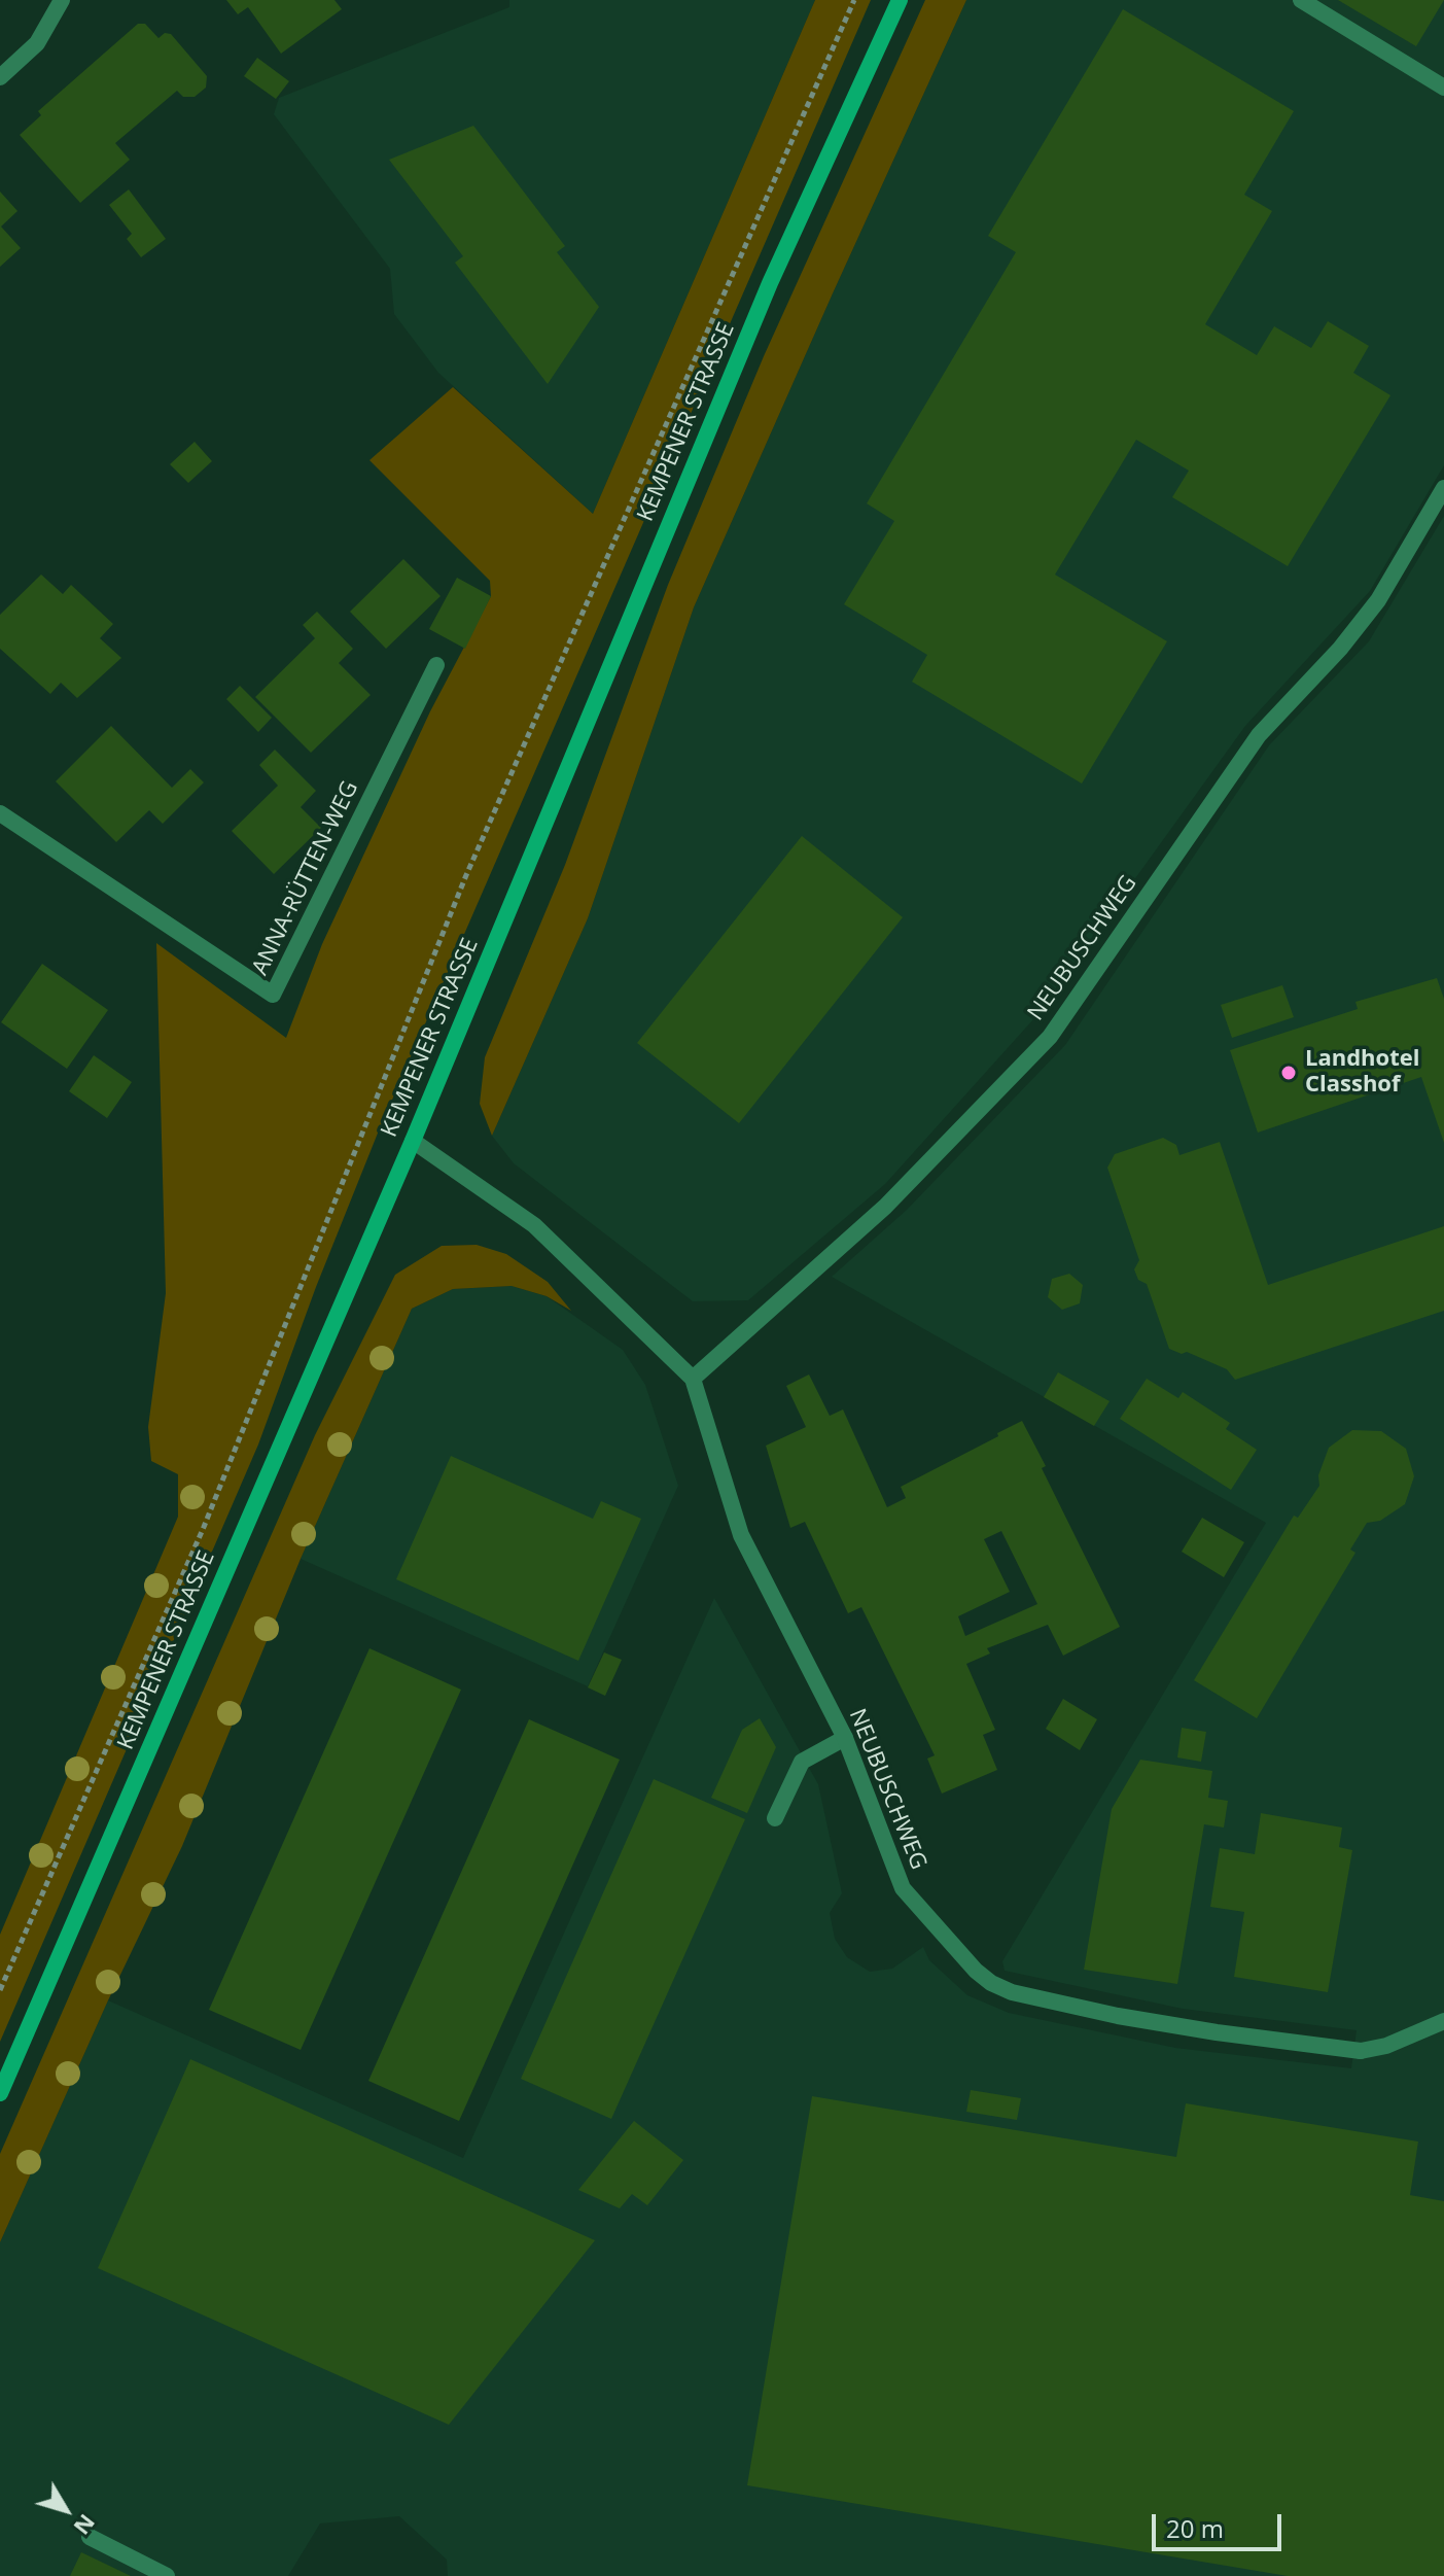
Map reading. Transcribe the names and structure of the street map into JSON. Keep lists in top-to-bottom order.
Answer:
{
  "streets": {
    "main road": ["KEMPENER STRASSE"],
    "street": ["ANNA-RÜTTEN-WEG", "NEUBUSCHWEG"]
  },
  "crossings": [
    ["KEMPENER STRASSE", "NEUBUSCHWEG"]
  ],
  "places": ["Landhotel Classhof"],
  "scale_bar": "20 m",
  "north": "bottom right"
}
